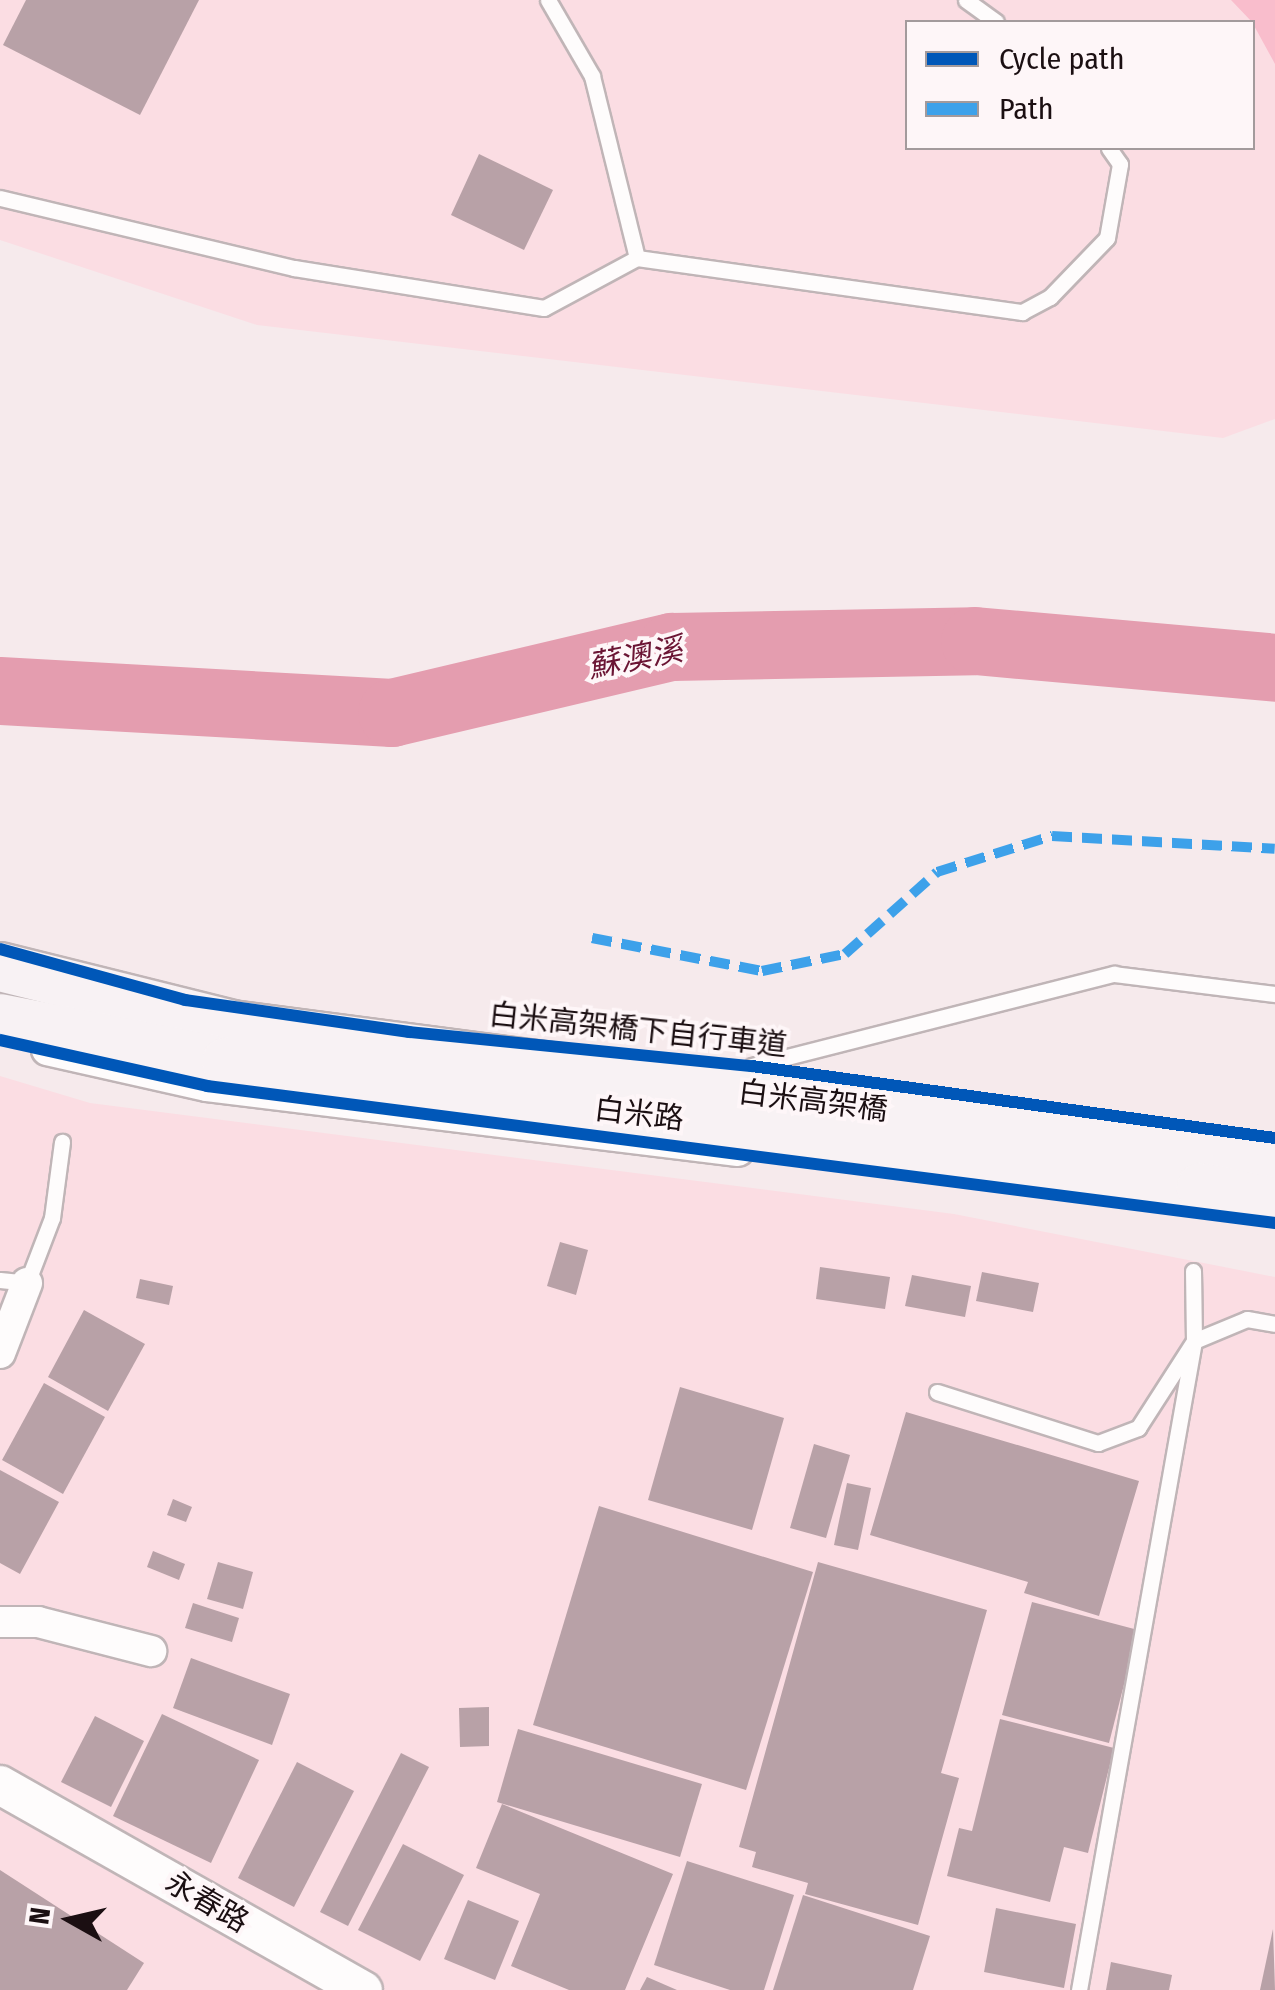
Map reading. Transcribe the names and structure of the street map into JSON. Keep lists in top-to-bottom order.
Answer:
{
  "streets": {
    "main road": ["白米高架橋"],
    "street": ["白米路", "永春路"],
    "cycle path": ["白米高架橋下自行車道"]
  },
  "water": ["蘇澳溪"],
  "legend": ["Cycle path", "Path"],
  "north": "left"
}
